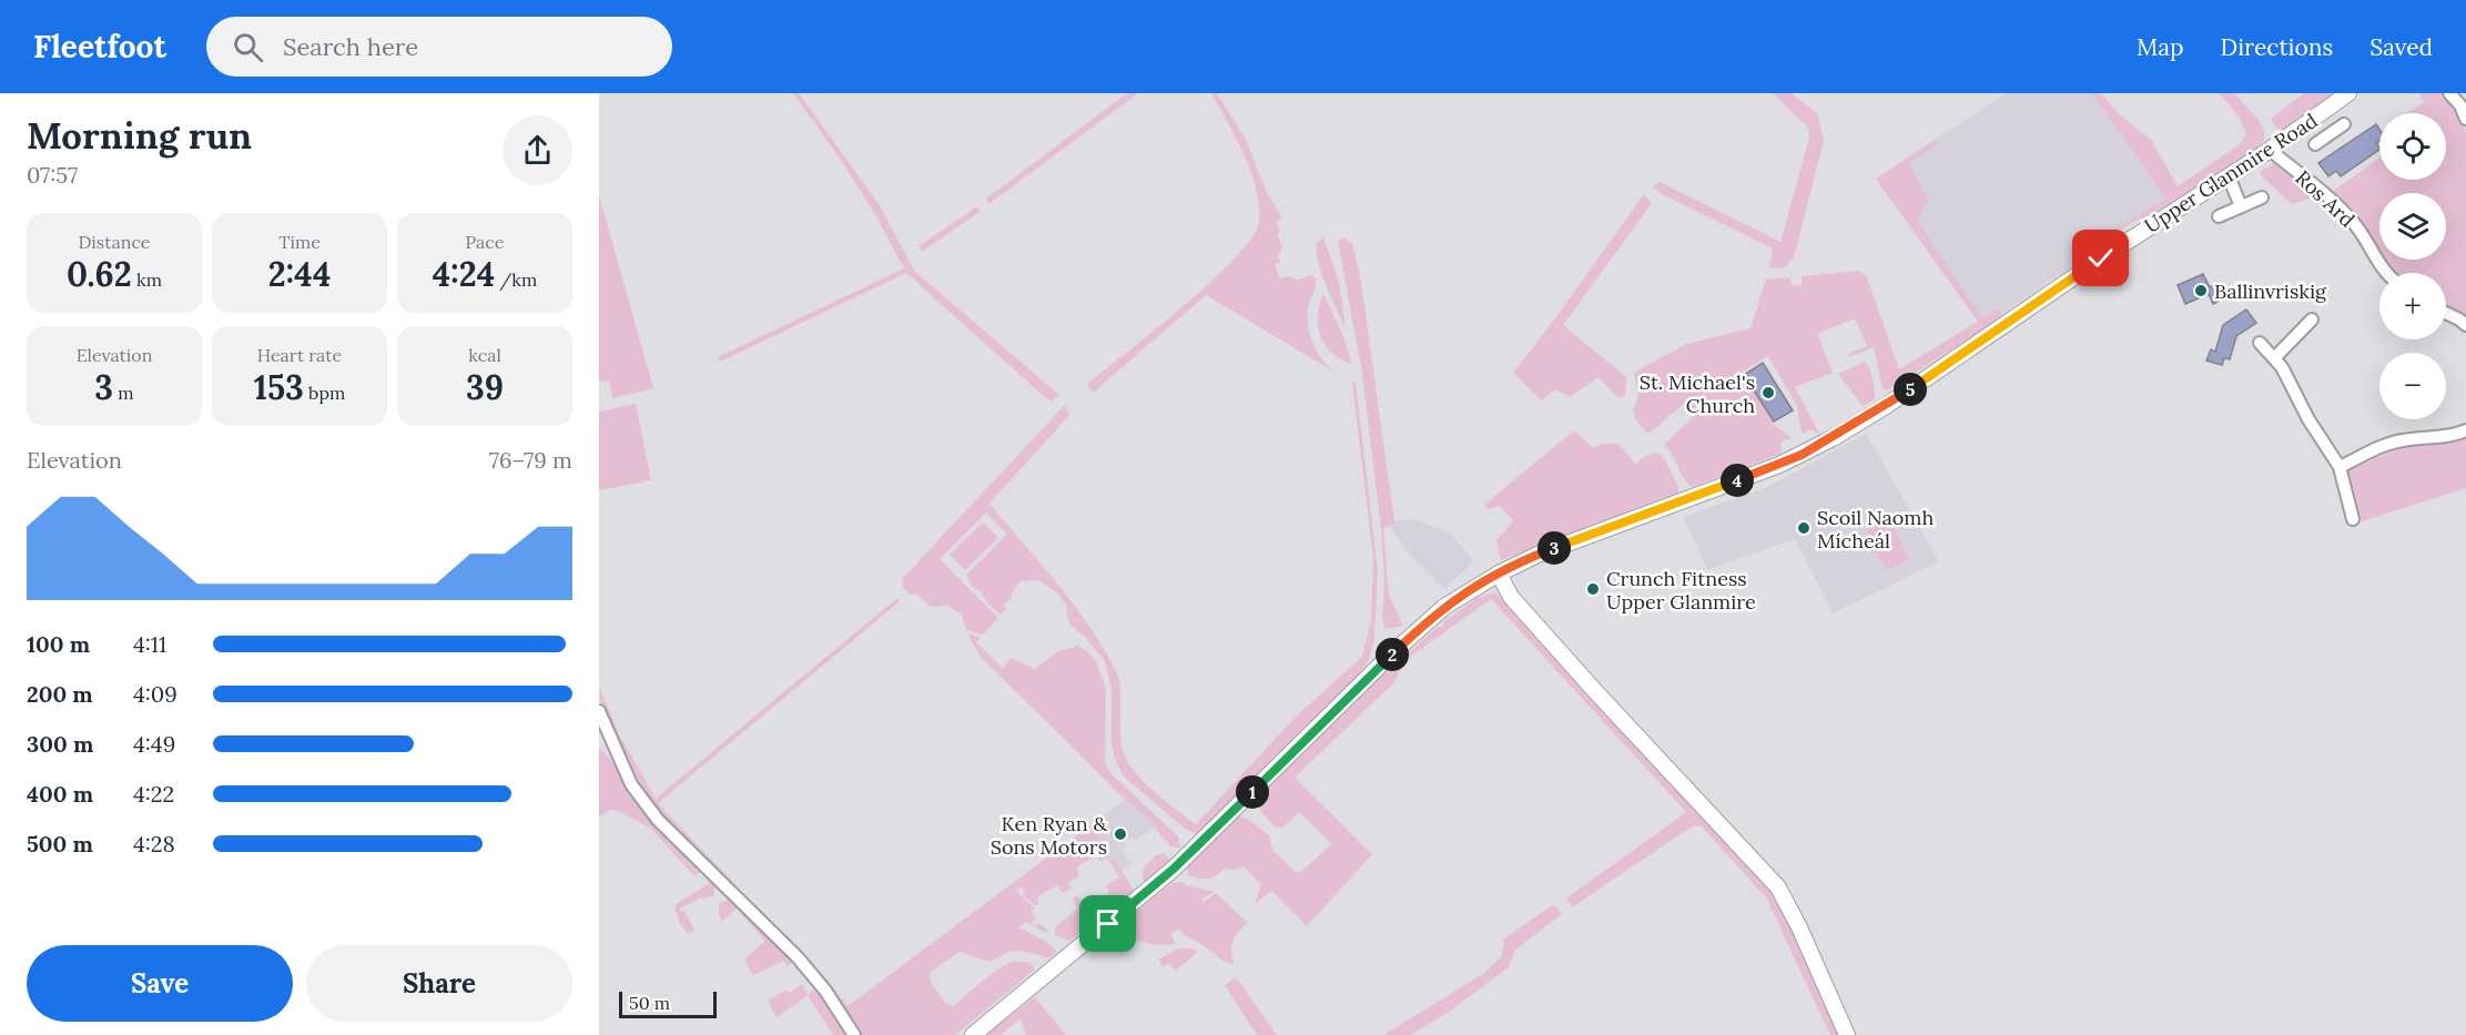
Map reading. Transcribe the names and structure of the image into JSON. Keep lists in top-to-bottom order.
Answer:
{
  "streets": {
    "main road": ["Upper Glanmire Road"],
    "street": ["Ros Ard"]
  },
  "crossings": [
    ["Upper Glanmire Road", "Ros Ard"]
  ],
  "places": [
    "Ballinvriskig",
    "St. Michael's Church",
    "Scoil Naomh Mícheál",
    "Crunch Fitness Upper Glanmire",
    "Ken Ryan & Sons Motors"
  ],
  "scale_bar": "50 m",
  "page": {
    "header": "Fleetfoot",
    "search": "Search here",
    "nav": ["Map", "Directions", "Saved"],
    "heading": ["Morning run", "07:57"],
    "map_buttons": ["+", "−"],
    "stats": [
      ["Distance", "0.62 km"],
      ["Time", "2:44"],
      ["Pace", "4:24 /km"],
      ["Elevation", "3 m"],
      ["Heart rate", "153 bpm"],
      ["kcal", "39"]
    ],
    "pins": [
      "5",
      "4",
      "3",
      "2",
      "1"
    ],
    "chart": ["Elevation", "76–79 m"],
    "list": [
      {
        "name": "100 m",
        "note": "4:11"
      },
      {
        "name": "200 m",
        "note": "4:09"
      },
      {
        "name": "300 m",
        "note": "4:49"
      },
      {
        "name": "400 m",
        "note": "4:22"
      },
      {
        "name": "500 m",
        "note": "4:28"
      }
    ],
    "buttons": ["Save", "Share"],
    "scale": "50 m"
  }
}
